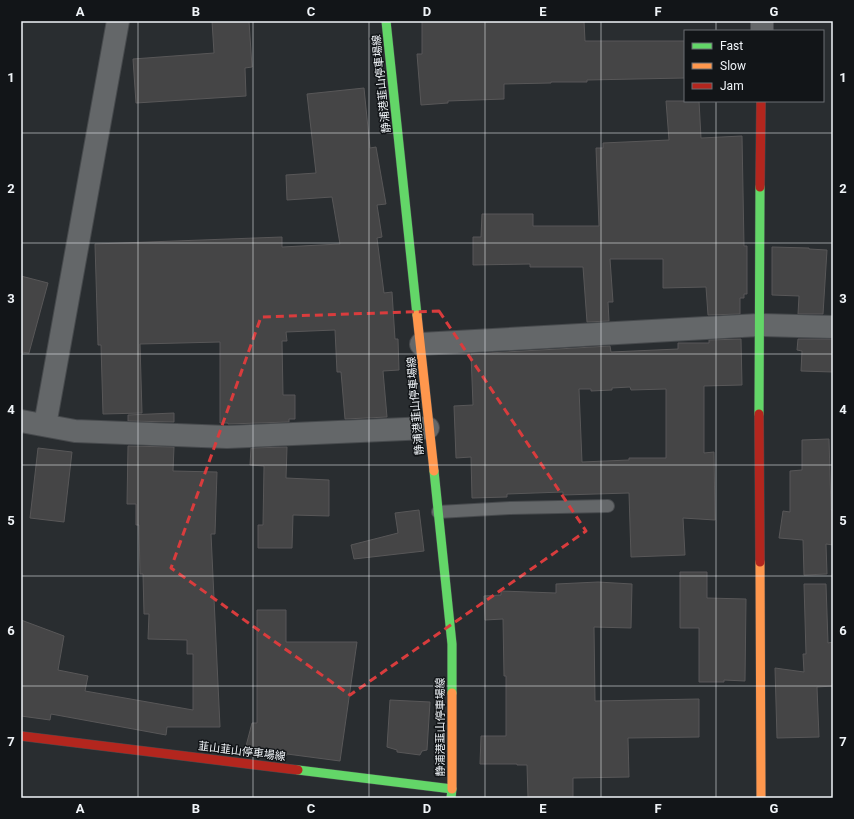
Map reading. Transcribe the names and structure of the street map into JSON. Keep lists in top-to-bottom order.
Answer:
{
  "streets": {
    "main road": ["静浦港韮山停車場線", "韮山韮山停車場線"]
  },
  "crossings": [
    ["静浦港韮山停車場線", "韮山韮山停車場線"]
  ],
  "legend": ["Fast", "Slow", "Jam"],
  "grid": {
    "columns": [
      "A",
      "B",
      "C",
      "D",
      "E",
      "F",
      "G"
    ],
    "rows": [
      "1",
      "2",
      "3",
      "4",
      "5",
      "6",
      "7"
    ]
  }
}
